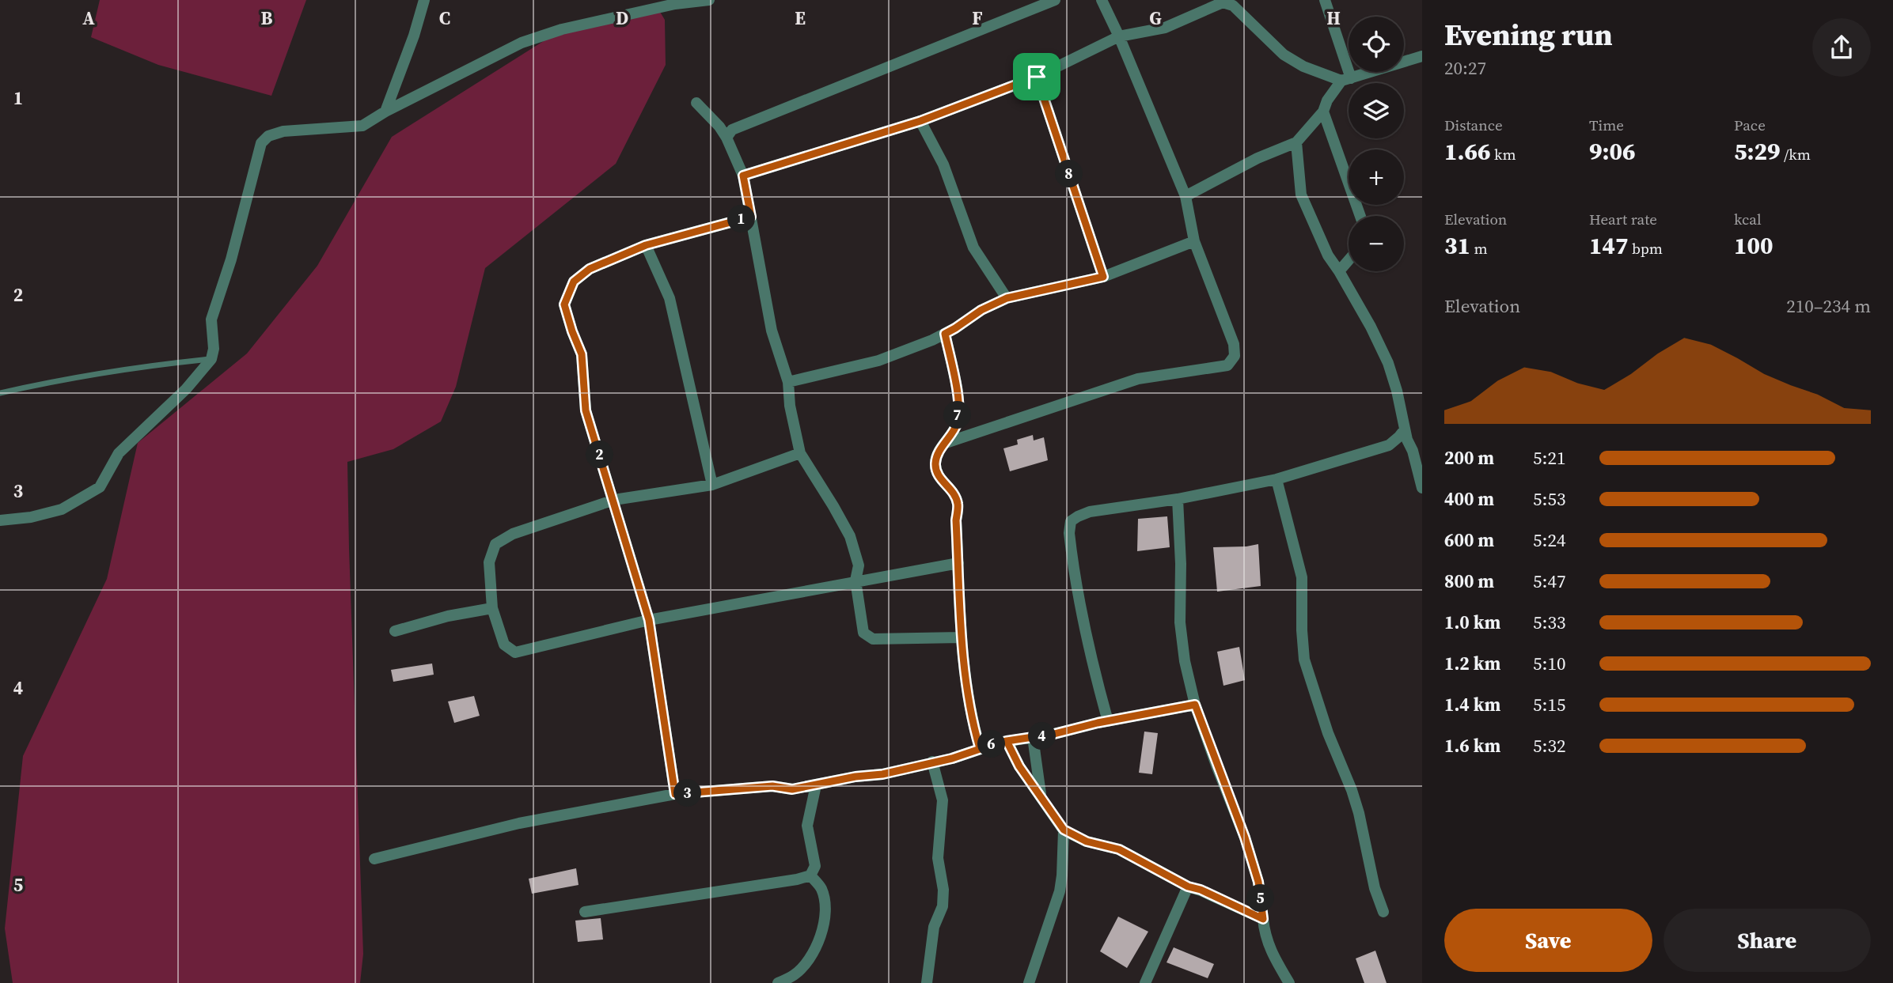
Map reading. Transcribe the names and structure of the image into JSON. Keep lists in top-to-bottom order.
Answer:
{
  "page": {
    "heading": ["Evening run", "20:27"],
    "map_buttons": ["+", "−"],
    "stats": [
      ["Distance", "1.66 km"],
      ["Time", "9:06"],
      ["Pace", "5:29 /km"],
      ["Elevation", "31 m"],
      ["Heart rate", "147 bpm"],
      ["kcal", "100"]
    ],
    "pins": [
      "8",
      "1",
      "7",
      "2",
      "4",
      "6",
      "3",
      "5"
    ],
    "chart": ["Elevation", "210–234 m"],
    "list": [
      {
        "name": "200 m",
        "note": "5:21"
      },
      {
        "name": "400 m",
        "note": "5:53"
      },
      {
        "name": "600 m",
        "note": "5:24"
      },
      {
        "name": "800 m",
        "note": "5:47"
      },
      {
        "name": "1.0 km",
        "note": "5:33"
      },
      {
        "name": "1.2 km",
        "note": "5:10"
      },
      {
        "name": "1.4 km",
        "note": "5:15"
      },
      {
        "name": "1.6 km",
        "note": "5:32"
      }
    ],
    "buttons": ["Save", "Share"]
  },
  "grid": {
    "columns": [
      "A",
      "B",
      "C",
      "D",
      "E",
      "F",
      "G",
      "H"
    ],
    "rows": [
      "1",
      "2",
      "3",
      "4",
      "5"
    ]
  }
}
